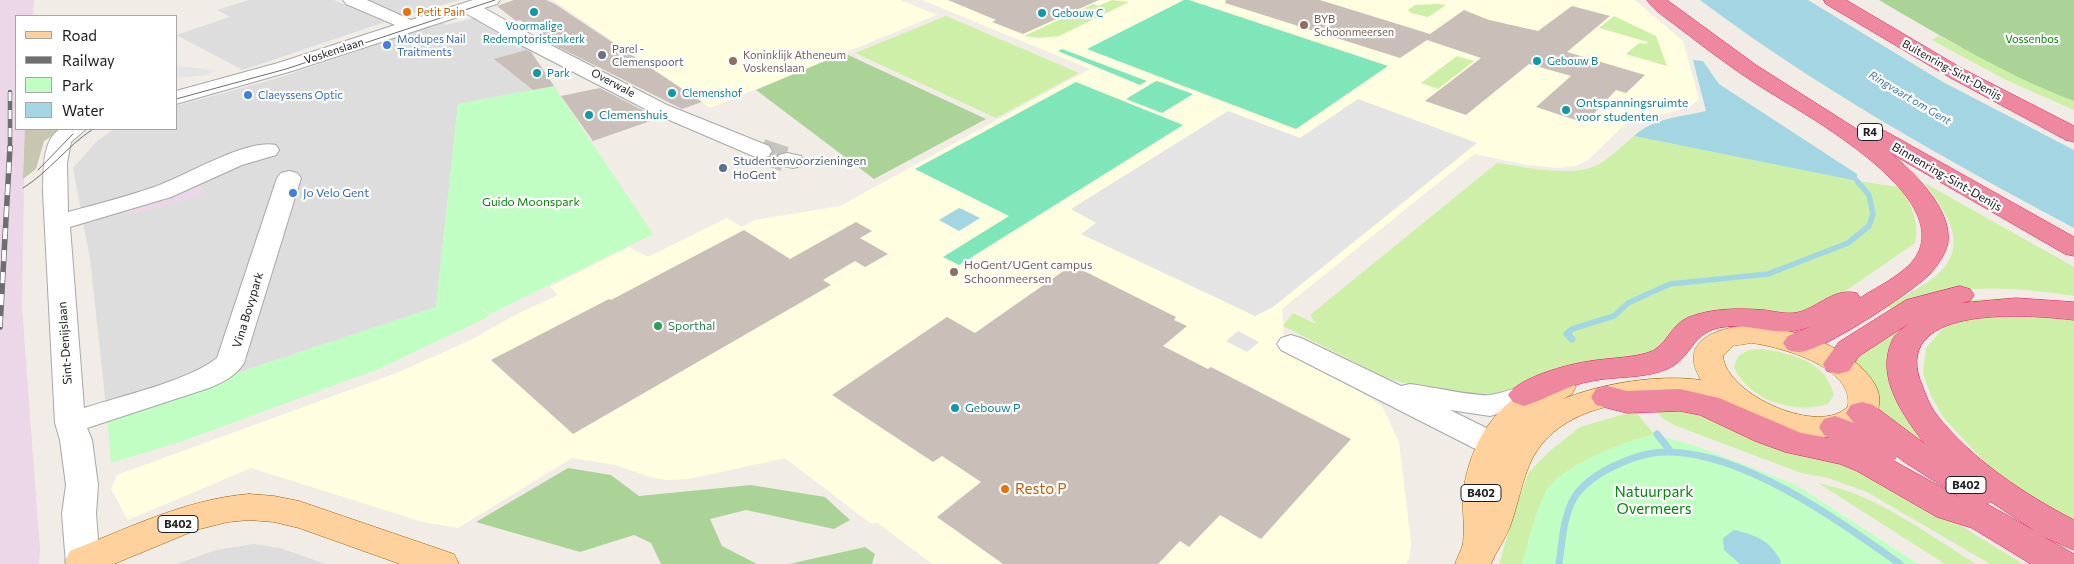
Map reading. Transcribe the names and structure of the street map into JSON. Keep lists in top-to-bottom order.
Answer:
{
  "streets": {
    "highway": [
      "Buitenring-Sint-Denijs",
      "R4",
      "Binnenring-Sint-Denijs",
      "B402"
    ],
    "street": [
      "Voskenslaan",
      "Overwale",
      "Vina Bovypark",
      "Sint-Denijslaan"
    ]
  },
  "crossings": [
    ["Voskenslaan", "Overwale"],
    ["Vina Bovypark", "Sint-Denijslaan"],
    ["Sint-Denijslaan", "B402"]
  ],
  "water": ["Ringvaart om Gent"],
  "parks": ["Vossenbos", "Guido Moonspark", "Natuurpark Overmeers"],
  "places": [
    "Petit Pain",
    "Voormalige Redemptoristenkerk",
    "Gebouw C",
    "BYB Schoonmeersen",
    "Modupes Nail Traitments",
    "Parel - Clemenspoort",
    "Koninklijk Atheneum Voskenslaan",
    "Gebouw B",
    "Park",
    "Clemenshof",
    "Claeyssens Optic",
    "Ontspanningsruimte voor studenten",
    "Clemenshuis",
    "Studentenvoorzieningen HoGent",
    "Jo Velo Gent",
    "HoGent/UGent campus Schoonmeersen",
    "Sporthal",
    "Gebouw P",
    "Resto P"
  ],
  "legend": [
    "Road",
    "Railway",
    "Park",
    "Water"
  ]
}
